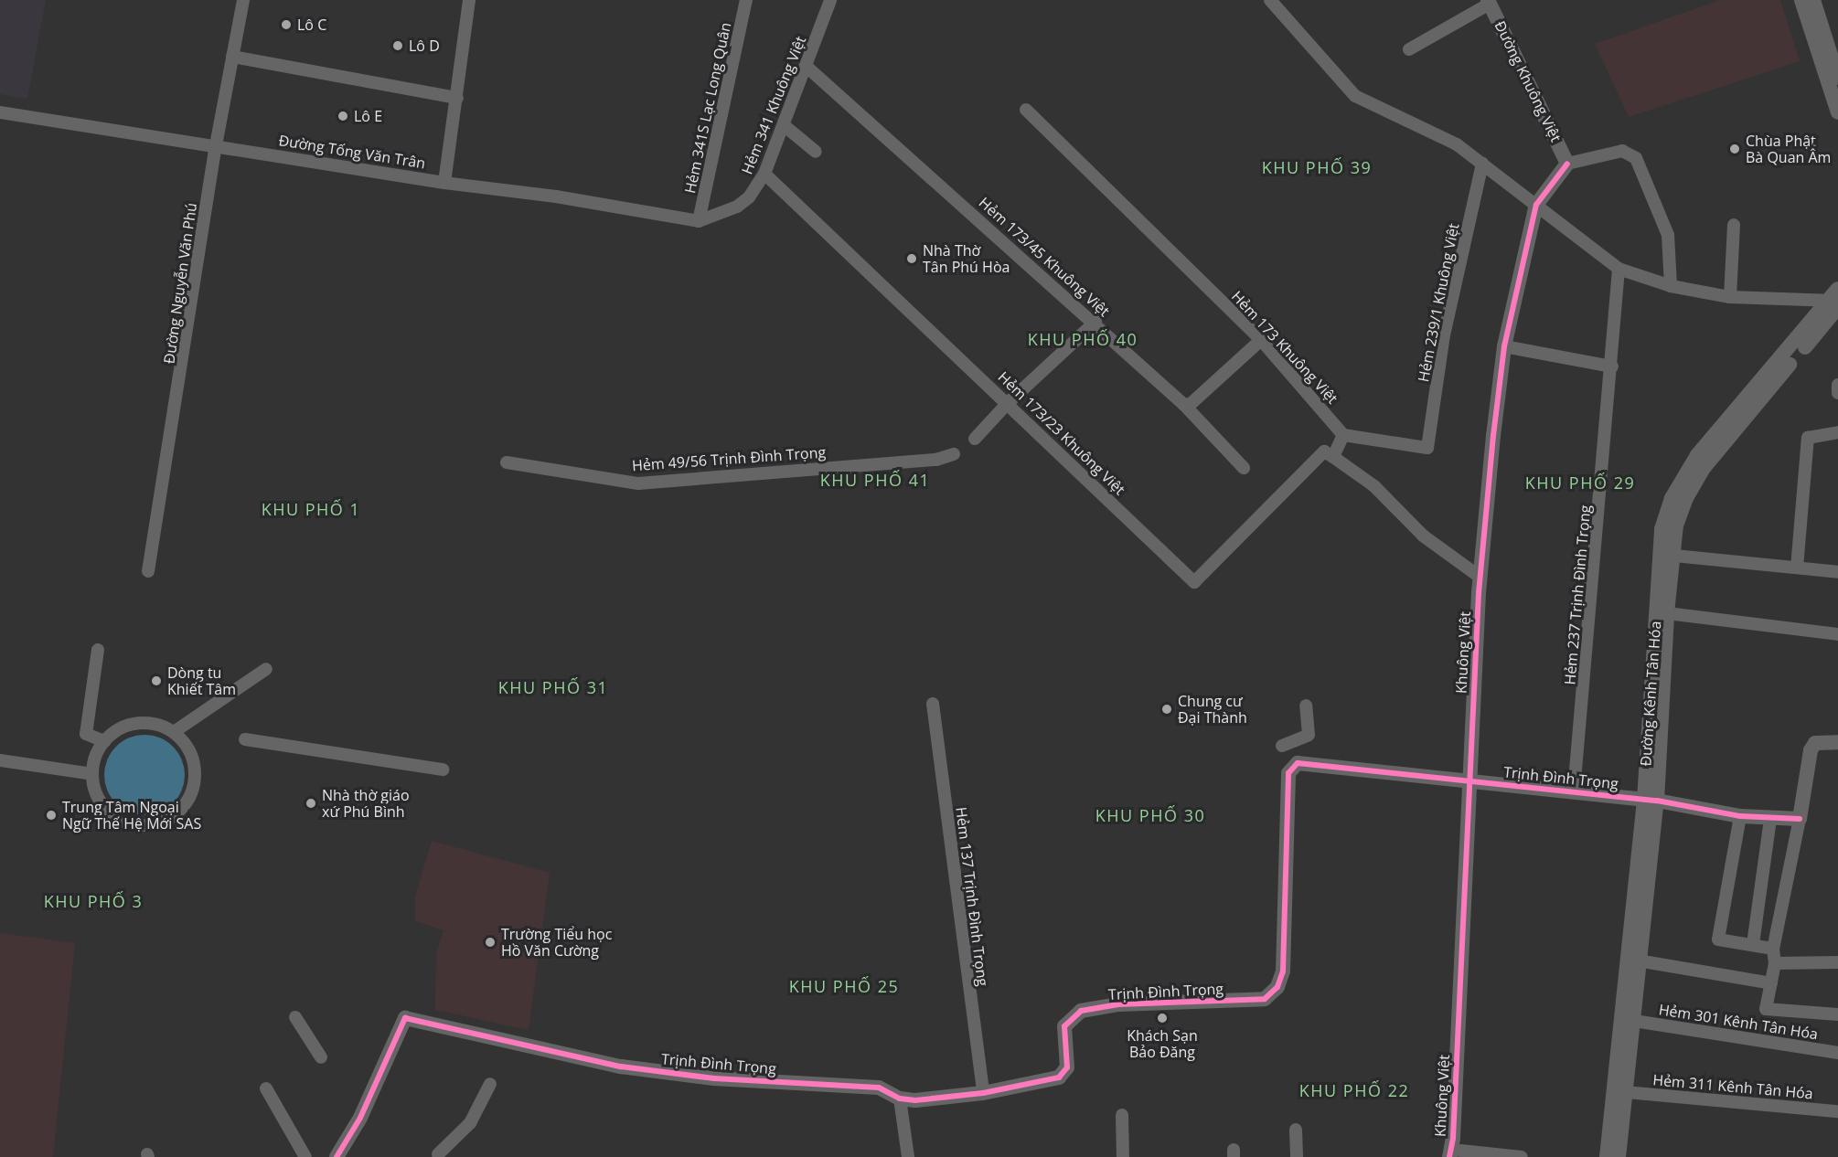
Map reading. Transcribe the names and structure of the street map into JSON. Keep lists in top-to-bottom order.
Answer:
{
  "streets": {
    "street": [
      "Đường Khuông Việt",
      "Hẻm 341 Khuông Việt",
      "Hẻm 341S Lạc Long Quân",
      "Đường Tống Văn Trân",
      "Hẻm 173/45 Khuông Việt",
      "Đường Nguyễn Văn Phú",
      "Hẻm 239/1 Khuông Việt",
      "Hẻm 173 Khuông Việt",
      "Hẻm 173/23 Khuông Việt",
      "Hẻm 49/56 Trịnh Đình Trọng",
      "Hẻm 237 Trịnh Đình Trọng",
      "Khuông Việt",
      "Đường Kênh Tân Hóa",
      "Trịnh Đình Trọng",
      "Hẻm 137 Trịnh Đình Trọng",
      "Hẻm 301 Kênh Tân Hóa",
      "Hẻm 311 Kênh Tân Hóa"
    ]
  },
  "crossings": [
    ["Đường Khuông Việt", "Khuông Việt"],
    ["Hẻm 341 Khuông Việt", "Hẻm 341S Lạc Long Quân"],
    ["Hẻm 341 Khuông Việt", "Đường Tống Văn Trân"],
    ["Hẻm 341 Khuông Việt", "Hẻm 173/45 Khuông Việt"],
    ["Hẻm 341 Khuông Việt", "Hẻm 173/23 Khuông Việt"],
    ["Hẻm 341S Lạc Long Quân", "Đường Tống Văn Trân"],
    ["Đường Tống Văn Trân", "Đường Nguyễn Văn Phú"],
    ["Hẻm 239/1 Khuông Việt", "Hẻm 173 Khuông Việt"],
    ["Hẻm 237 Trịnh Đình Trọng", "Trịnh Đình Trọng"],
    ["Khuông Việt", "Trịnh Đình Trọng"],
    ["Đường Kênh Tân Hóa", "Trịnh Đình Trọng"],
    ["Đường Kênh Tân Hóa", "Hẻm 301 Kênh Tân Hóa"],
    ["Đường Kênh Tân Hóa", "Hẻm 311 Kênh Tân Hóa"],
    ["Trịnh Đình Trọng", "Hẻm 137 Trịnh Đình Trọng"]
  ],
  "districts": [
    "KHU PHỐ 39",
    "KHU PHỐ 40",
    "KHU PHỐ 41",
    "KHU PHỐ 29",
    "KHU PHỐ 1",
    "KHU PHỐ 31",
    "KHU PHỐ 30",
    "KHU PHỐ 3",
    "KHU PHỐ 25",
    "KHU PHỐ 22"
  ],
  "places": [
    "Lô C",
    "Lô D",
    "Lô E",
    "Chùa Phật Bà Quan Âm",
    "Nhà Thờ Tân Phú Hòa",
    "Dòng tu Khiết Tâm",
    "Chung cư Đại Thành",
    "Nhà thờ giáo xứ Phú Bình",
    "Trung Tâm Ngoại Ngữ Thế Hệ Mới SAS",
    "Trường Tiểu học Hồ Văn Cường",
    "Khách Sạn Bảo Đăng"
  ]
}
